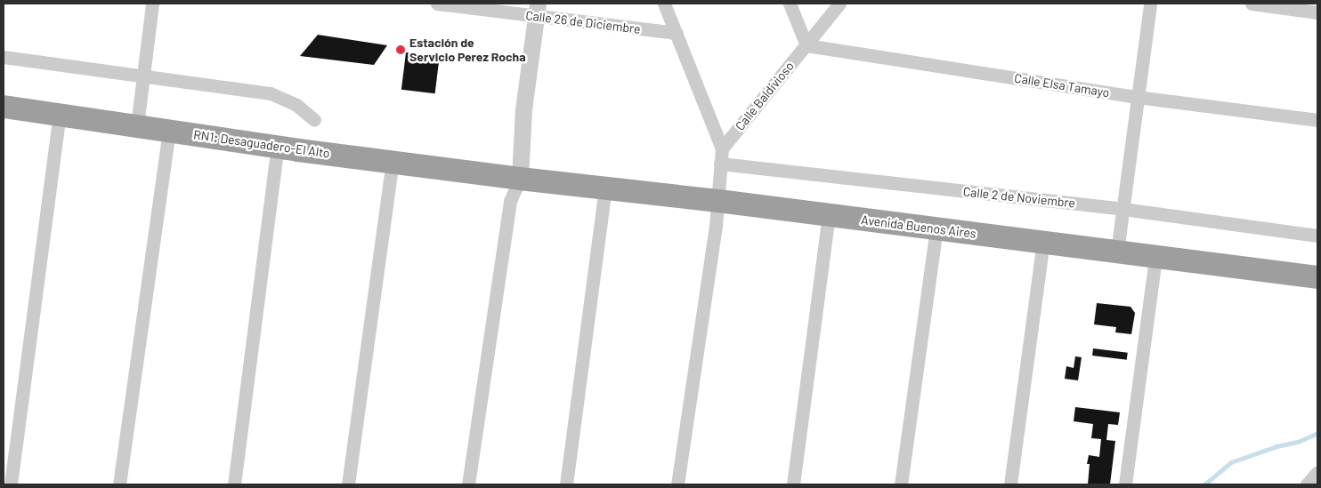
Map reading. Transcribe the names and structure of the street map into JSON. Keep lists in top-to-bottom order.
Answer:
{
  "streets": {
    "highway": ["RN1: Desaguadero-El Alto", "Avenida Buenos Aires"],
    "street": [
      "Calle 26 de Diciembre",
      "Calle Elsa Tamayo",
      "Calle Baldivioso",
      "Calle 2 de Noviembre"
    ]
  },
  "crossings": [
    ["Calle Elsa Tamayo", "Calle Baldivioso"],
    ["RN1: Desaguadero-El Alto", "Avenida Buenos Aires"]
  ],
  "places": ["Estación de Servicio Perez Rocha"]
}
